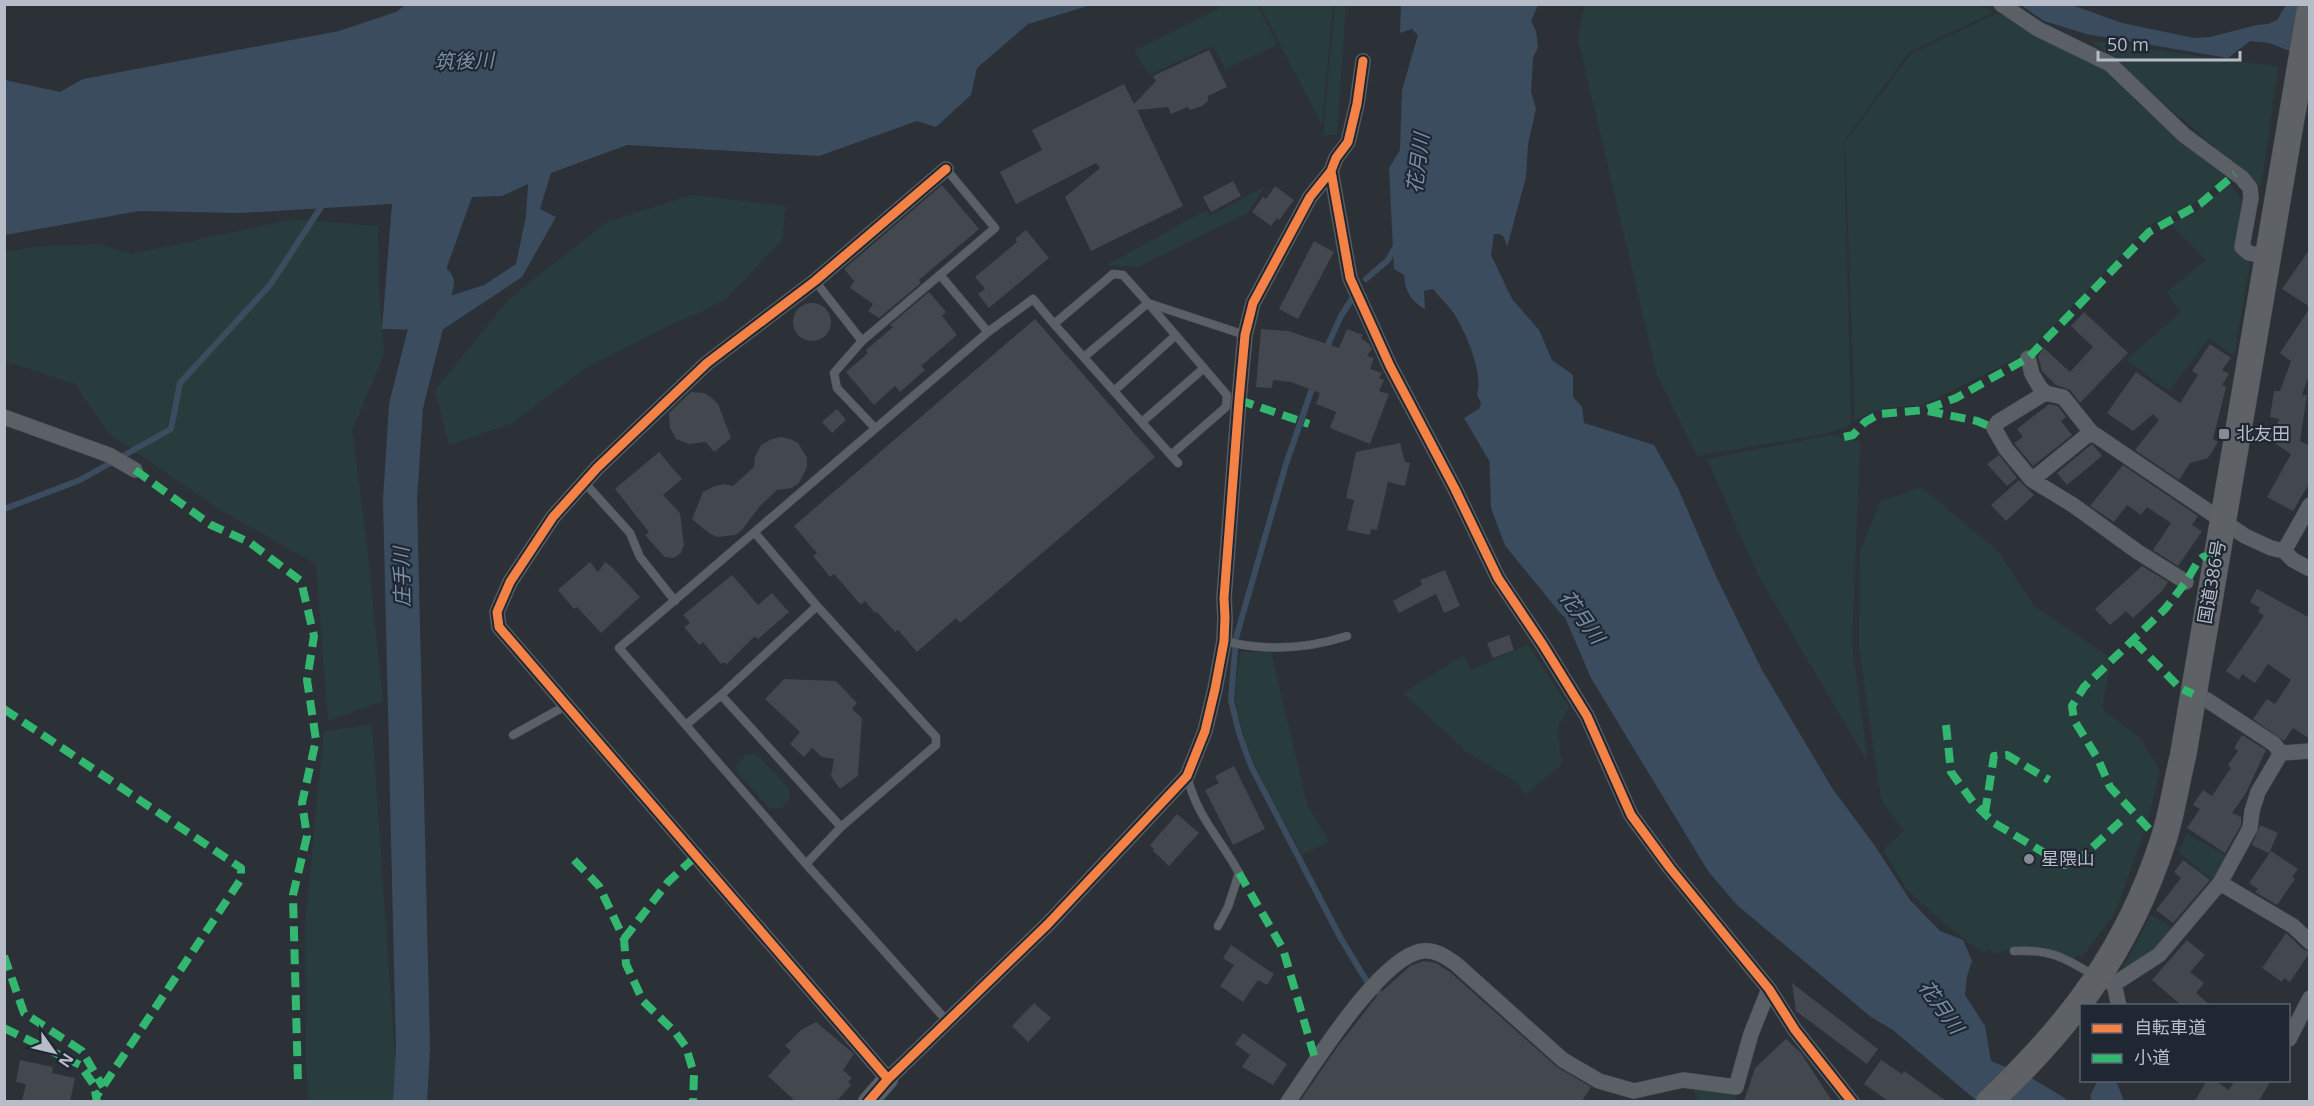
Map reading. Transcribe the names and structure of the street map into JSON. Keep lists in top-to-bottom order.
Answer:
{
  "streets": {
    "highway": ["国道386号"]
  },
  "water": ["筑後川", "花月川", "庄手川"],
  "places": {
    "transit": ["北友田"],
    "other": ["星隈山"]
  },
  "legend": ["自転車道", "小道"],
  "scale_bar": "50 m",
  "north": "bottom right"
}
